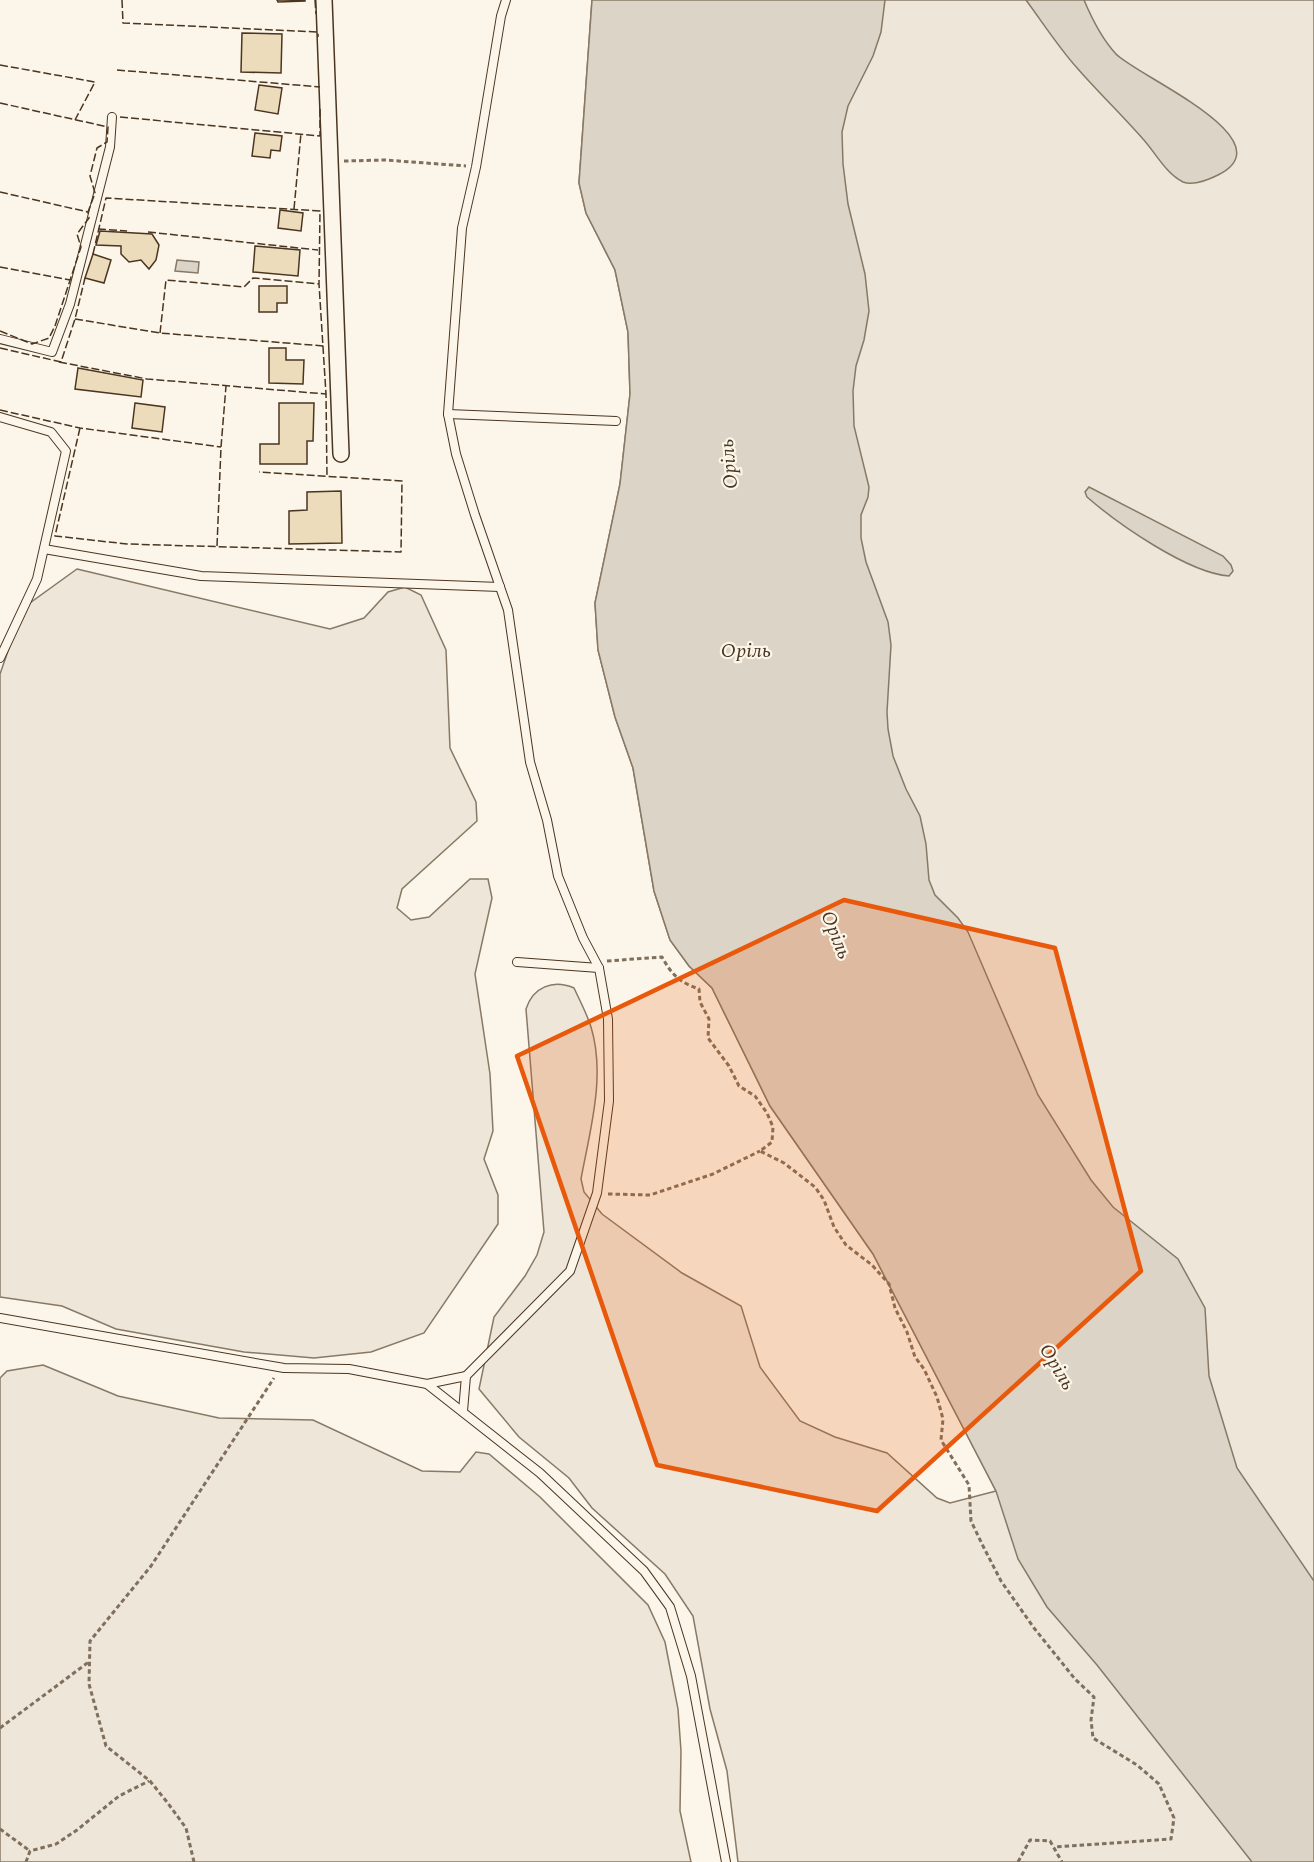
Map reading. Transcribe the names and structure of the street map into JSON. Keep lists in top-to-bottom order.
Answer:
{
  "water": ["Оріль", "Орiль"]
}
